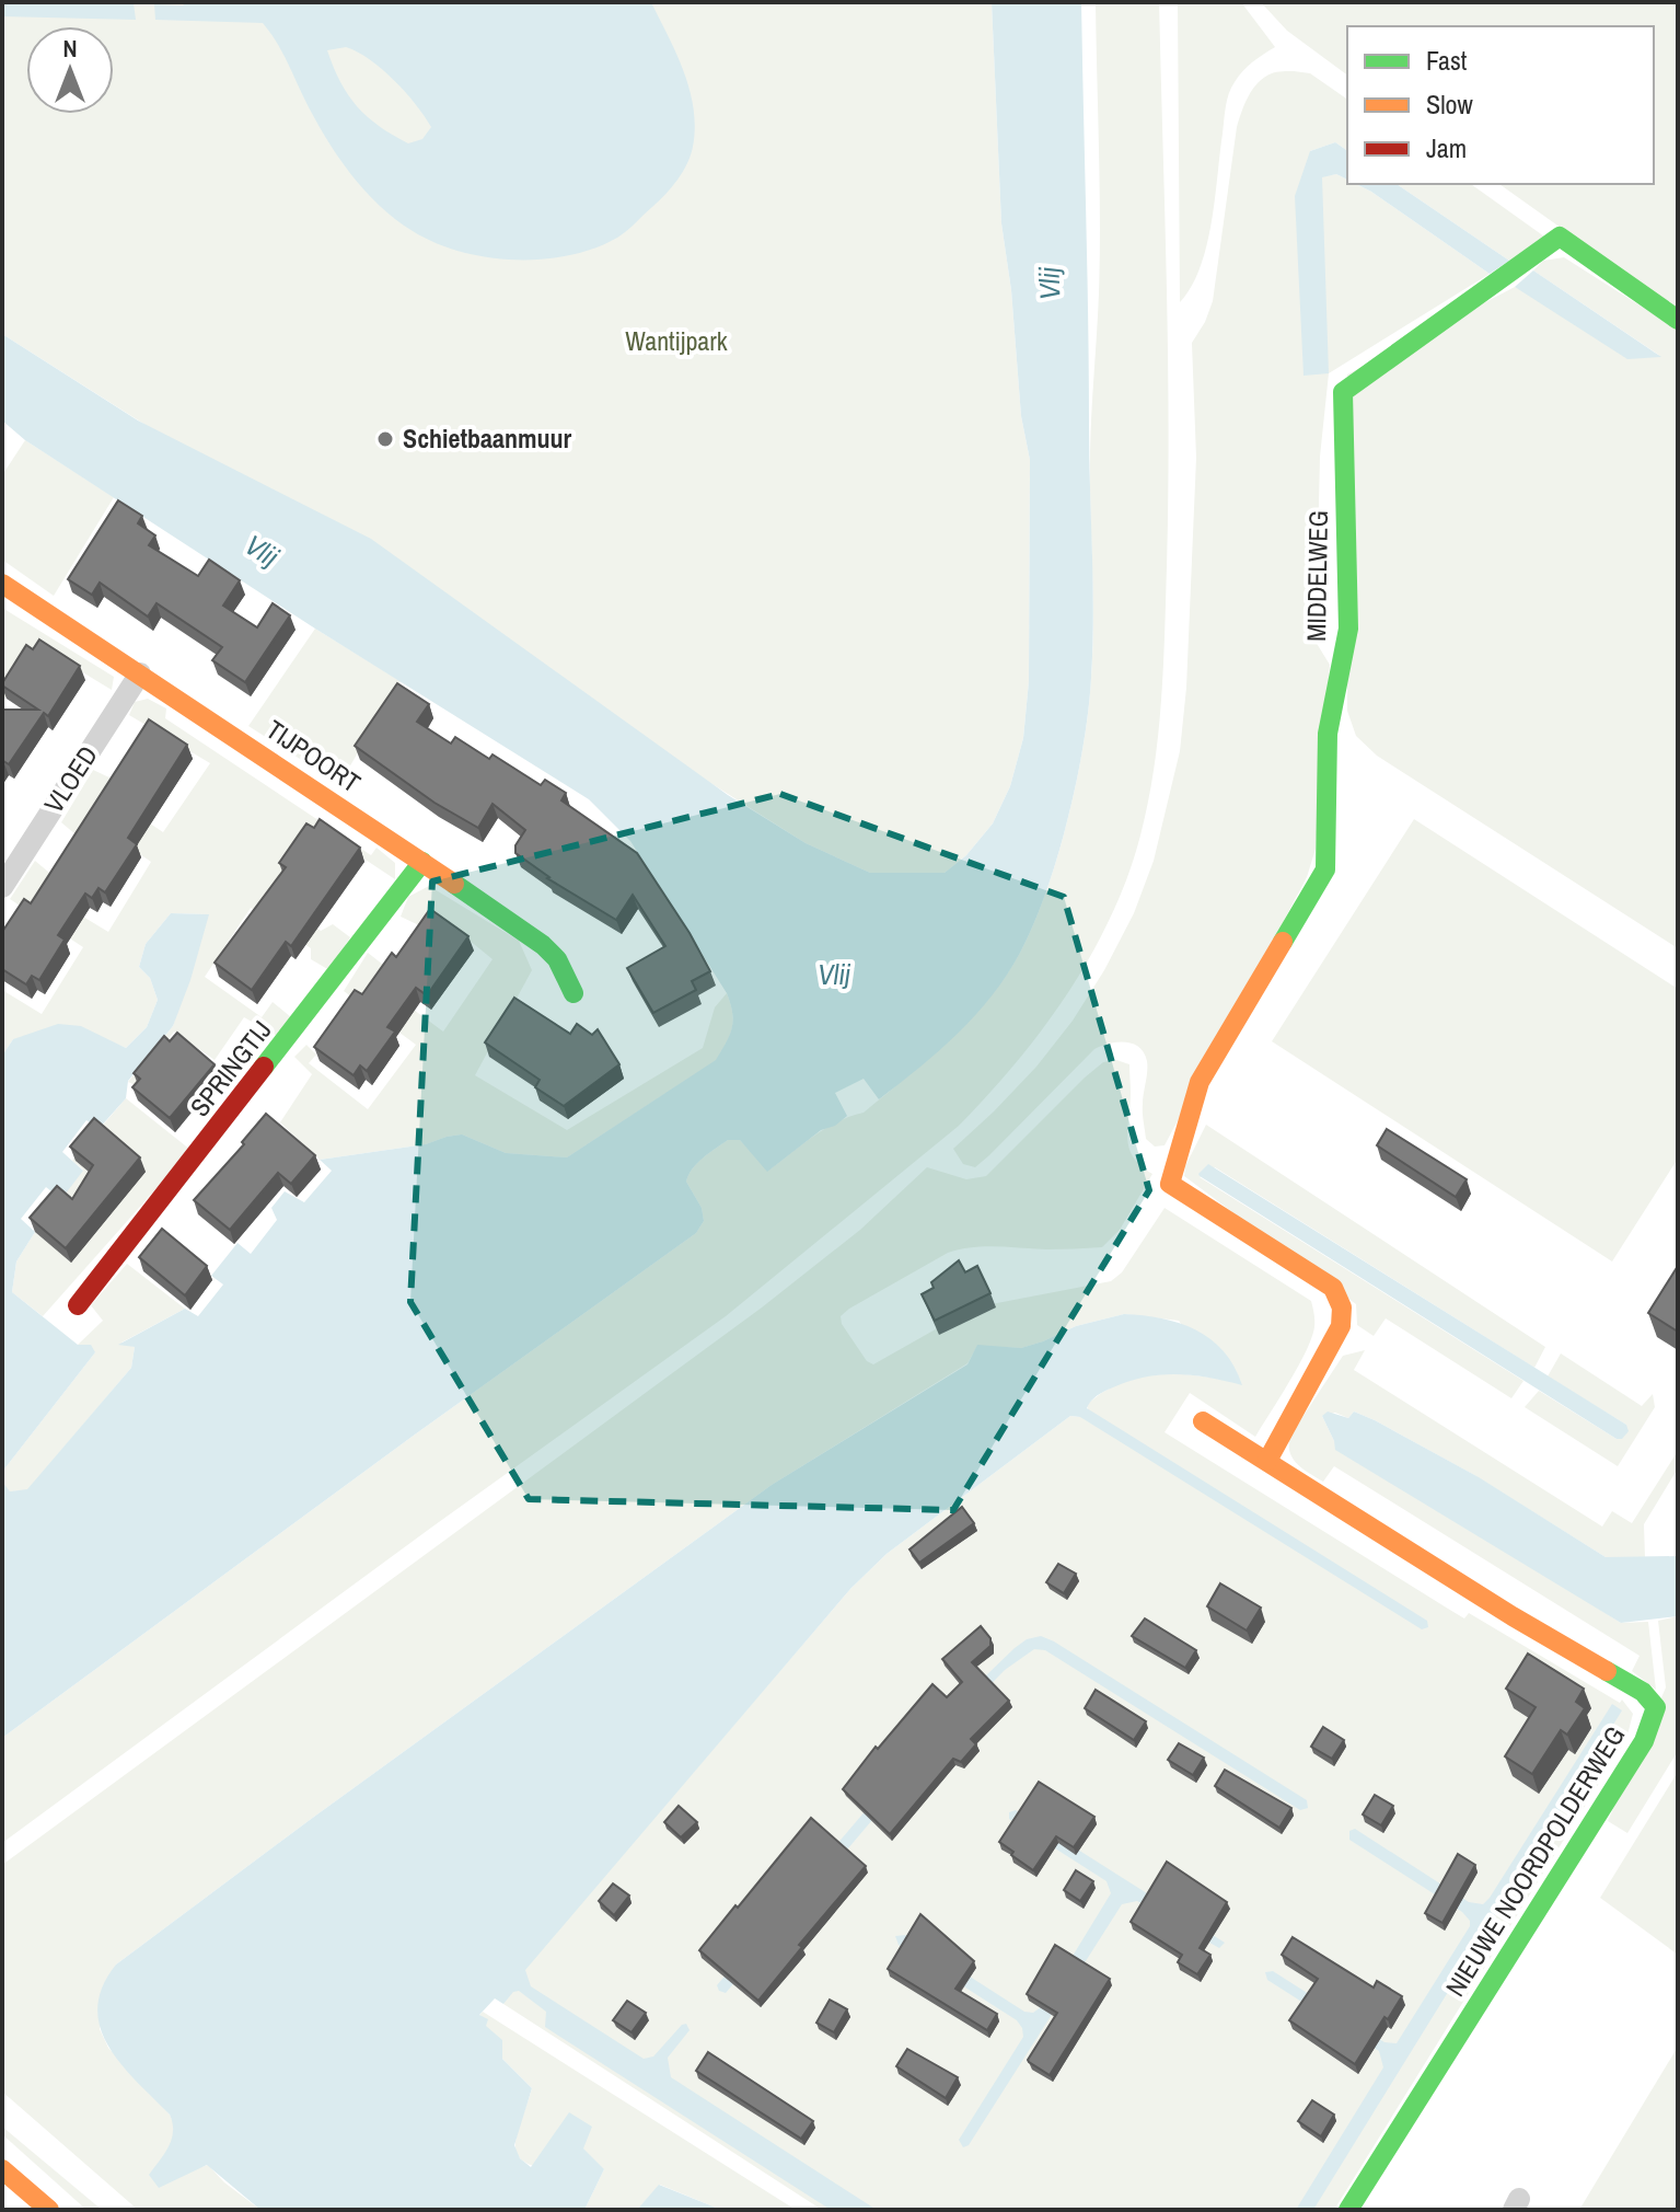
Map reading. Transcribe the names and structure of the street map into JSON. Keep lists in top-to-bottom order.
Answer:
{
  "streets": {
    "street": [
      "MIDDELWEG",
      "TIJPOORT",
      "VLOED",
      "SPRINGTIJ",
      "NIEUWE NOORDPOLDERWEG"
    ]
  },
  "crossings": [
    ["MIDDELWEG", "NIEUWE NOORDPOLDERWEG"],
    ["TIJPOORT", "VLOED"],
    ["TIJPOORT", "SPRINGTIJ"]
  ],
  "water": ["Vlij"],
  "parks": ["Wantijpark"],
  "places": ["Schietbaanmuur"],
  "legend": ["Fast", "Slow", "Jam"],
  "north": "top"
}
